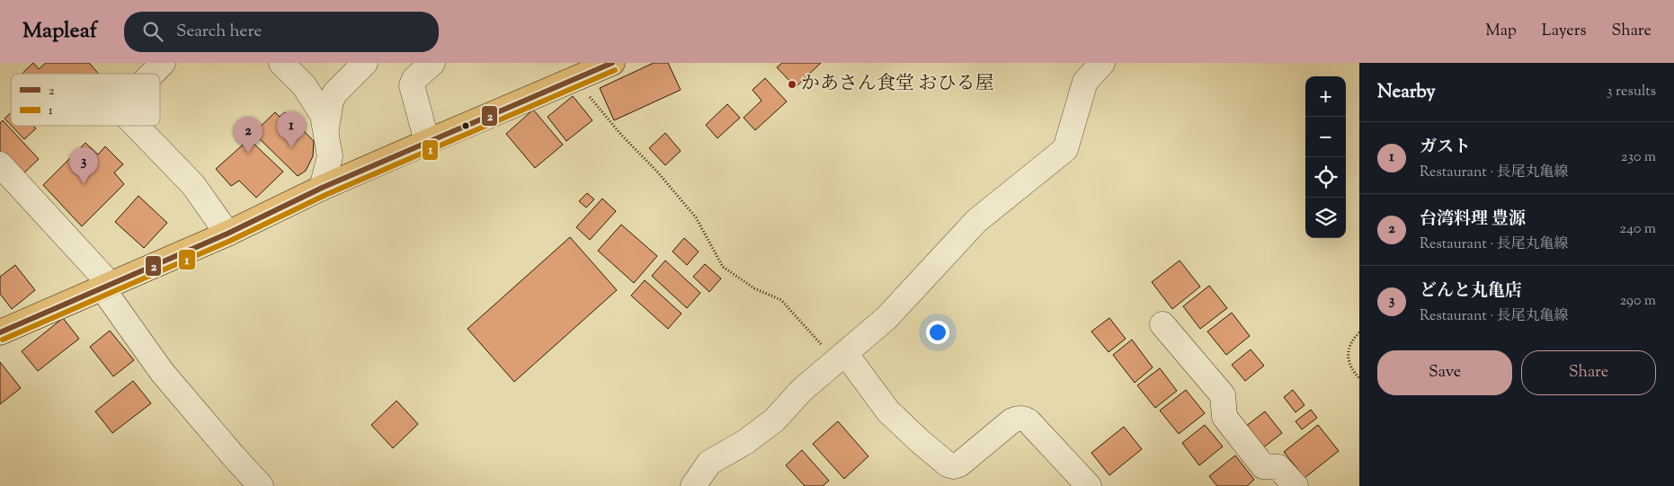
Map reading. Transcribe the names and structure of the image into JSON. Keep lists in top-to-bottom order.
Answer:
{
  "places": ["かあさん食堂 おひる屋"],
  "lines": ["transit line 2", "transit line 1"],
  "legend": ["2", "1"],
  "page": {
    "header": "Mapleaf",
    "search": "Search here",
    "nav": ["Map", "Layers", "Share"],
    "heading": ["Nearby", "3 results"],
    "map_buttons": ["+", "−"],
    "pins": ["1", "2", "3"],
    "list": [
      {
        "mark": "1",
        "name": "ガスト",
        "note": "Restaurant · 長尾丸亀線",
        "value": "230 m"
      },
      {
        "mark": "2",
        "name": "台湾料理 豊源",
        "note": "Restaurant · 長尾丸亀線",
        "value": "240 m"
      },
      {
        "mark": "3",
        "name": "どんと丸亀店",
        "note": "Restaurant · 長尾丸亀線",
        "value": "290 m"
      }
    ],
    "buttons": ["Save", "Share"]
  }
}
